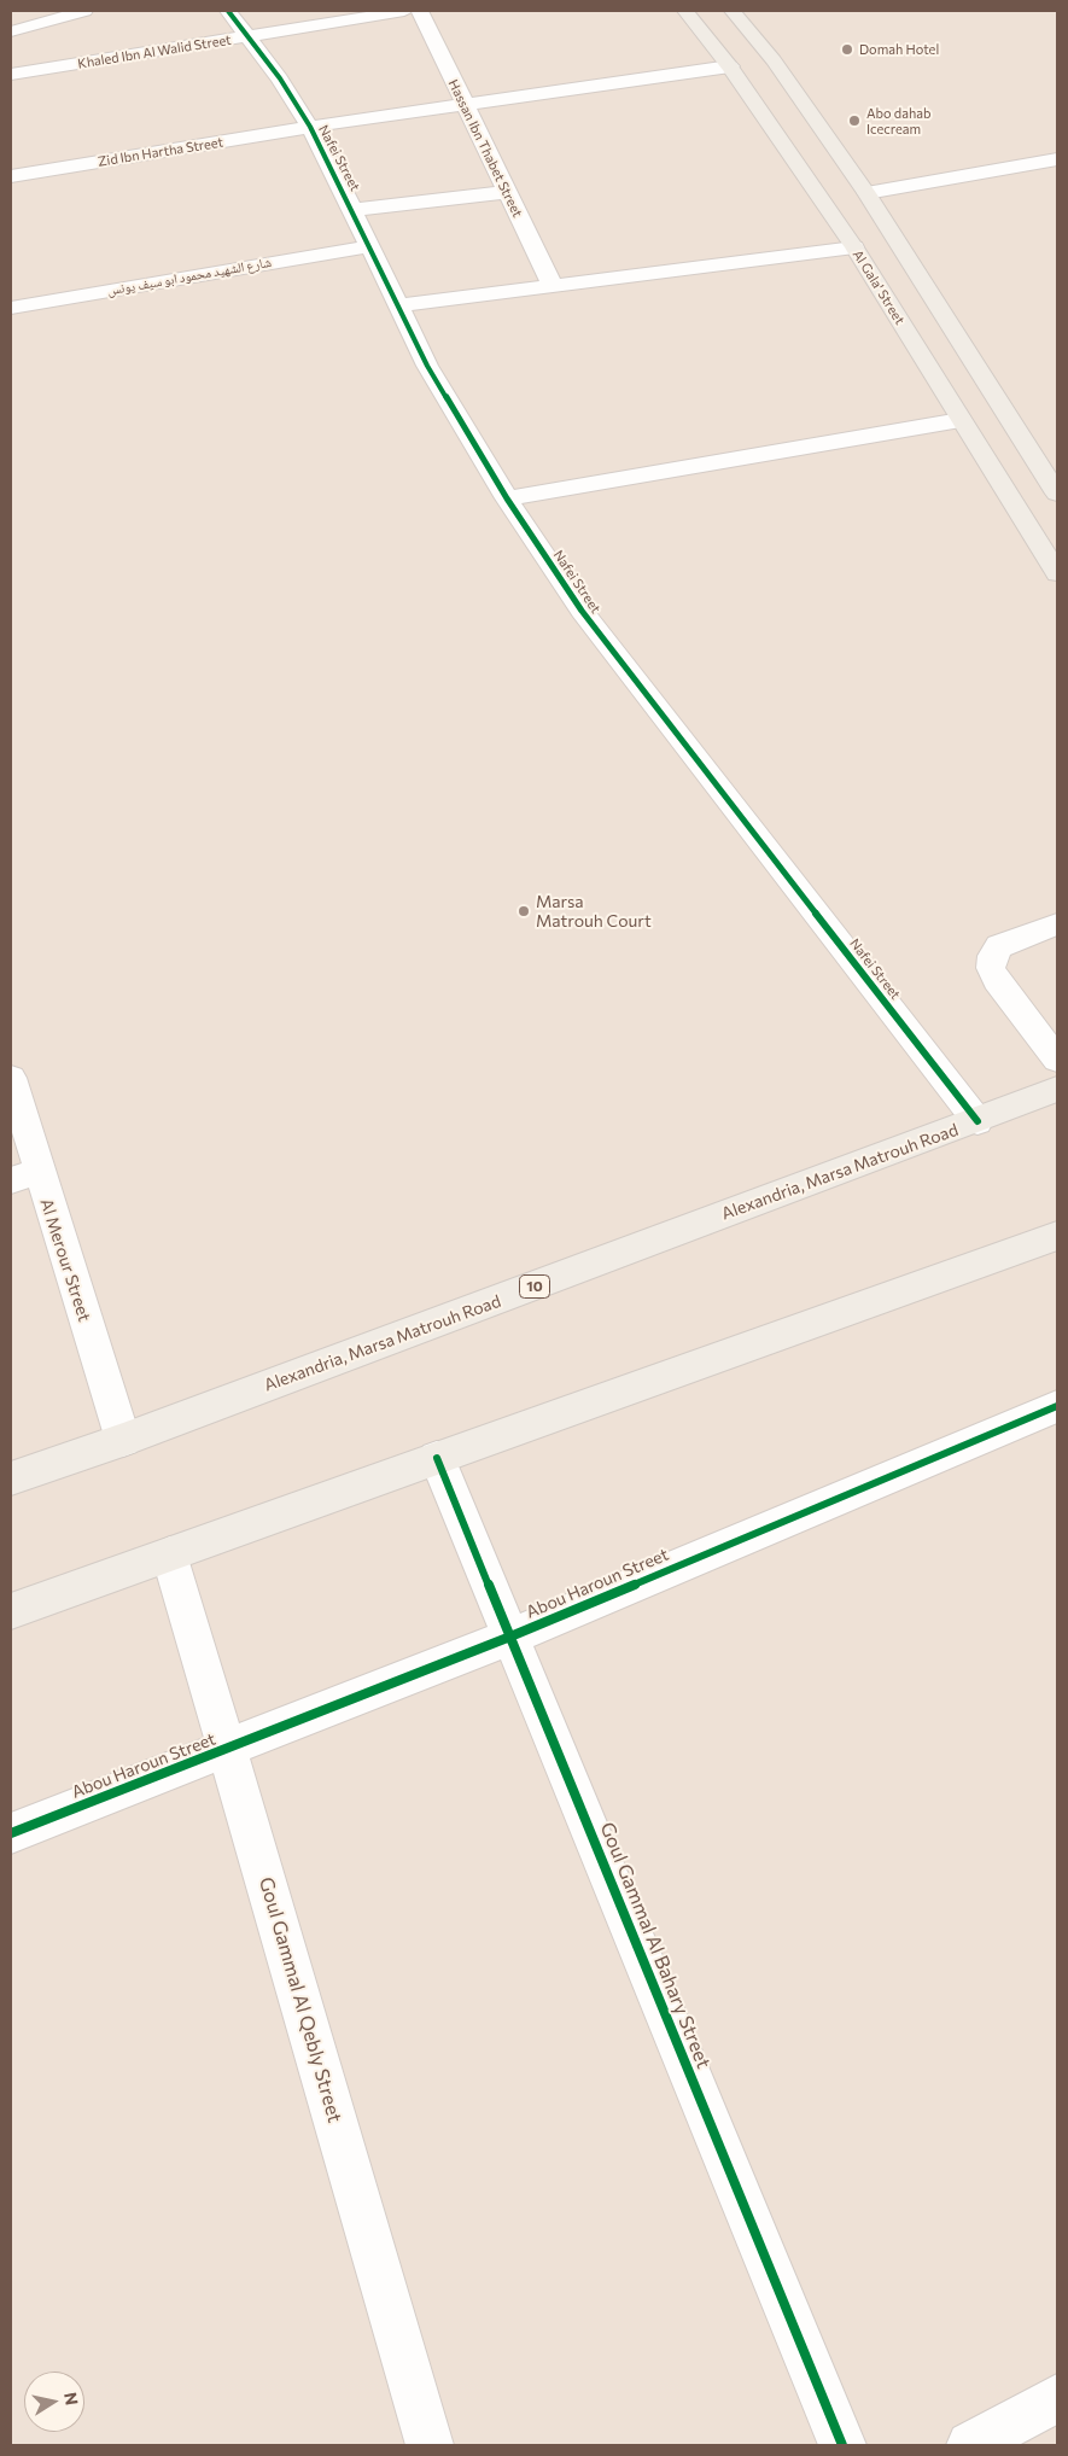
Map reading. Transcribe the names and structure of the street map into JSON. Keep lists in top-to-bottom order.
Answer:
{
  "streets": {
    "main road": ["Al Gala' Street", "Alexandria, Marsa Matrouh Road", "10"],
    "street": [
      "Khaled Ibn Al Walid Street",
      "Hassan Ibn Thabet Street",
      "Zid Ibn Hartha Street",
      "Nafei Street",
      "شارع الشهيد محمود ابو سيف يونس",
      "Al Merour Street",
      "Abou Haroun Street",
      "Goul Gammal Al Bahary Street",
      "Goul Gammal Al Qebly Street"
    ]
  },
  "crossings": [
    ["Khaled Ibn Al Walid Street", "Nafei Street"],
    ["Hassan Ibn Thabet Street", "Zid Ibn Hartha Street"],
    ["Zid Ibn Hartha Street", "Nafei Street"],
    ["Zid Ibn Hartha Street", "Al Gala' Street"],
    ["Nafei Street", "شارع الشهيد محمود ابو سيف يونس"],
    ["Nafei Street", "Alexandria, Marsa Matrouh Road"],
    ["Alexandria, Marsa Matrouh Road", "Al Merour Street"],
    ["Abou Haroun Street", "Goul Gammal Al Bahary Street"],
    ["Abou Haroun Street", "Goul Gammal Al Qebly Street"]
  ],
  "places": ["Domah Hotel", "Abo dahab Icecream", "Marsa Matrouh Court"],
  "north": "right"
}
